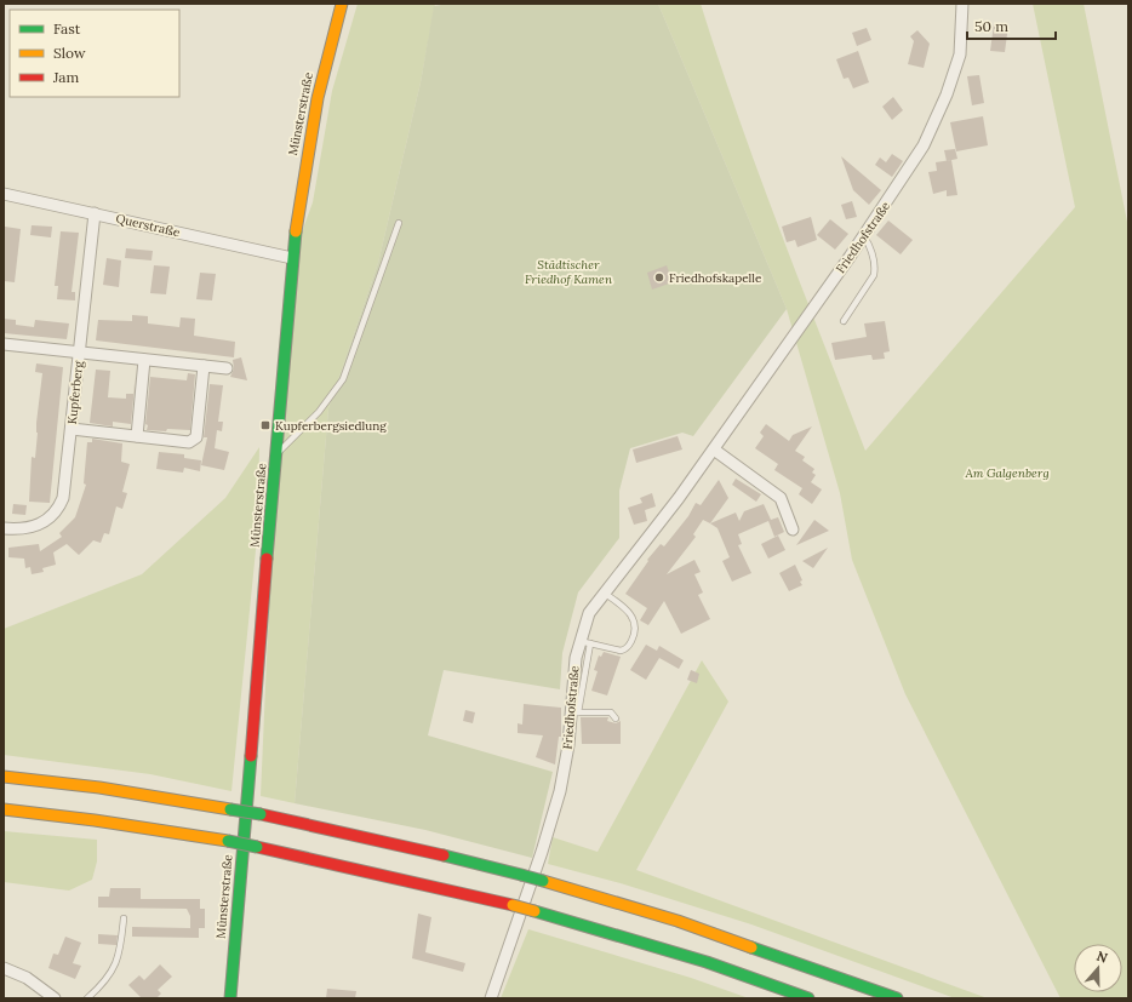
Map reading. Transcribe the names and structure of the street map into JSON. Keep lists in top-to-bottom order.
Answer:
{
  "streets": {
    "main road": ["Münsterstraße"],
    "street": ["Querstraße", "Friedhofstraße", "Kupferberg"]
  },
  "crossings": [
    ["Münsterstraße", "Querstraße"],
    ["Querstraße", "Kupferberg"]
  ],
  "parks": ["Städtischer Friedhof Kamen", "Am Galgenberg"],
  "places": {
    "other": ["Friedhofskapelle"],
    "transit": ["Kupferbergsiedlung"]
  },
  "legend": ["Fast", "Slow", "Jam"],
  "scale_bar": "50 m",
  "north": "top"
}
